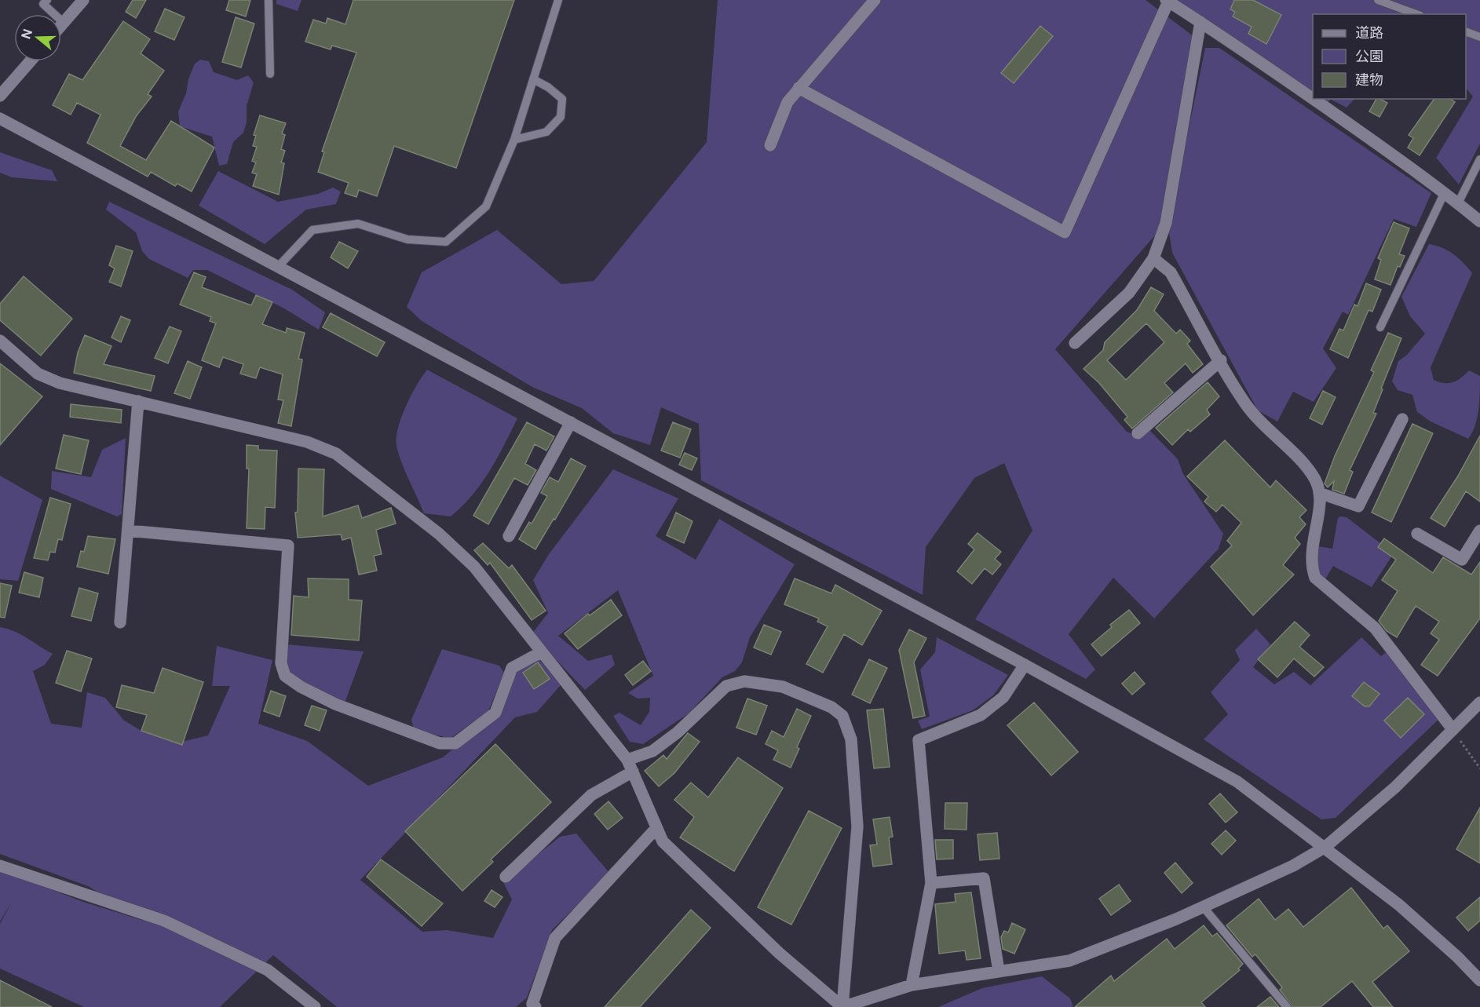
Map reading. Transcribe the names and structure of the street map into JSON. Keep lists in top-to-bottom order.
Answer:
{
  "legend": ["道路", "公園", "建物"],
  "north": "left"
}
